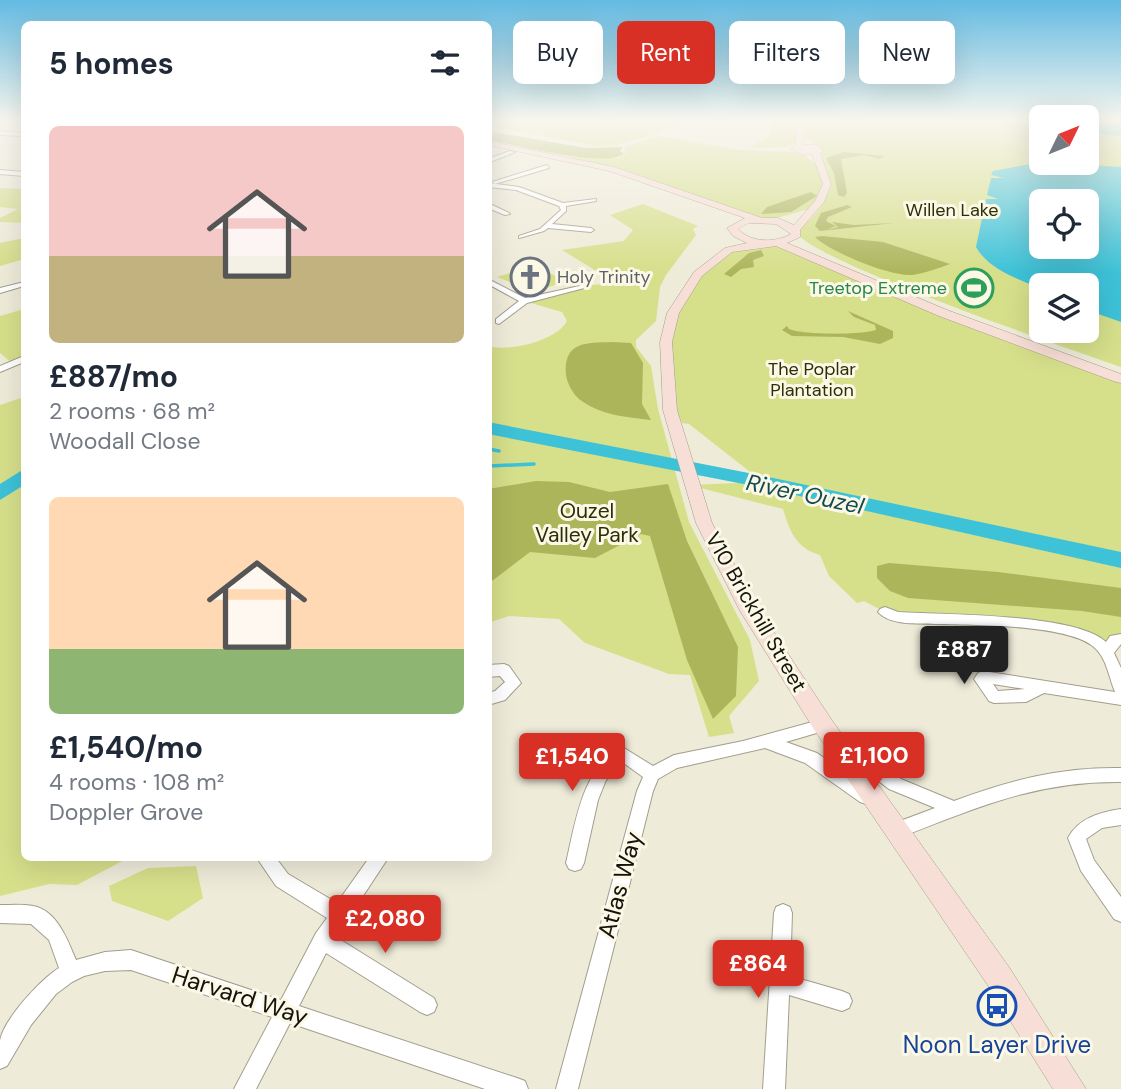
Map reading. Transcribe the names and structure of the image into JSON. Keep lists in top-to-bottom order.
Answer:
{
  "streets": {
    "street": ["V10 Brickhill Street", "Atlas Way", "Harvard Way"]
  },
  "water": ["River Ouzel"],
  "parks": ["Willen Lake", "The Poplar Plantation", "Ouzel Valley Park"],
  "places": {
    "church": ["Holy Trinity"],
    "sports": ["Treetop Extreme"],
    "bus stop": ["Noon Layer Drive"]
  },
  "north": "top right",
  "page": {
    "chip": [
      "Buy",
      "Rent",
      "Filters",
      "New"
    ],
    "heading": "5 homes",
    "list": [
      {
        "name": "£887/mo",
        "note": "2 rooms · 68 m² · Woodall Close"
      },
      {
        "name": "£1,540/mo",
        "note": "4 rooms · 108 m² · Doppler Grove"
      }
    ],
    "price": [
      "£887",
      "£1,100",
      "£1,540",
      "£2,080",
      "£864"
    ]
  }
}
